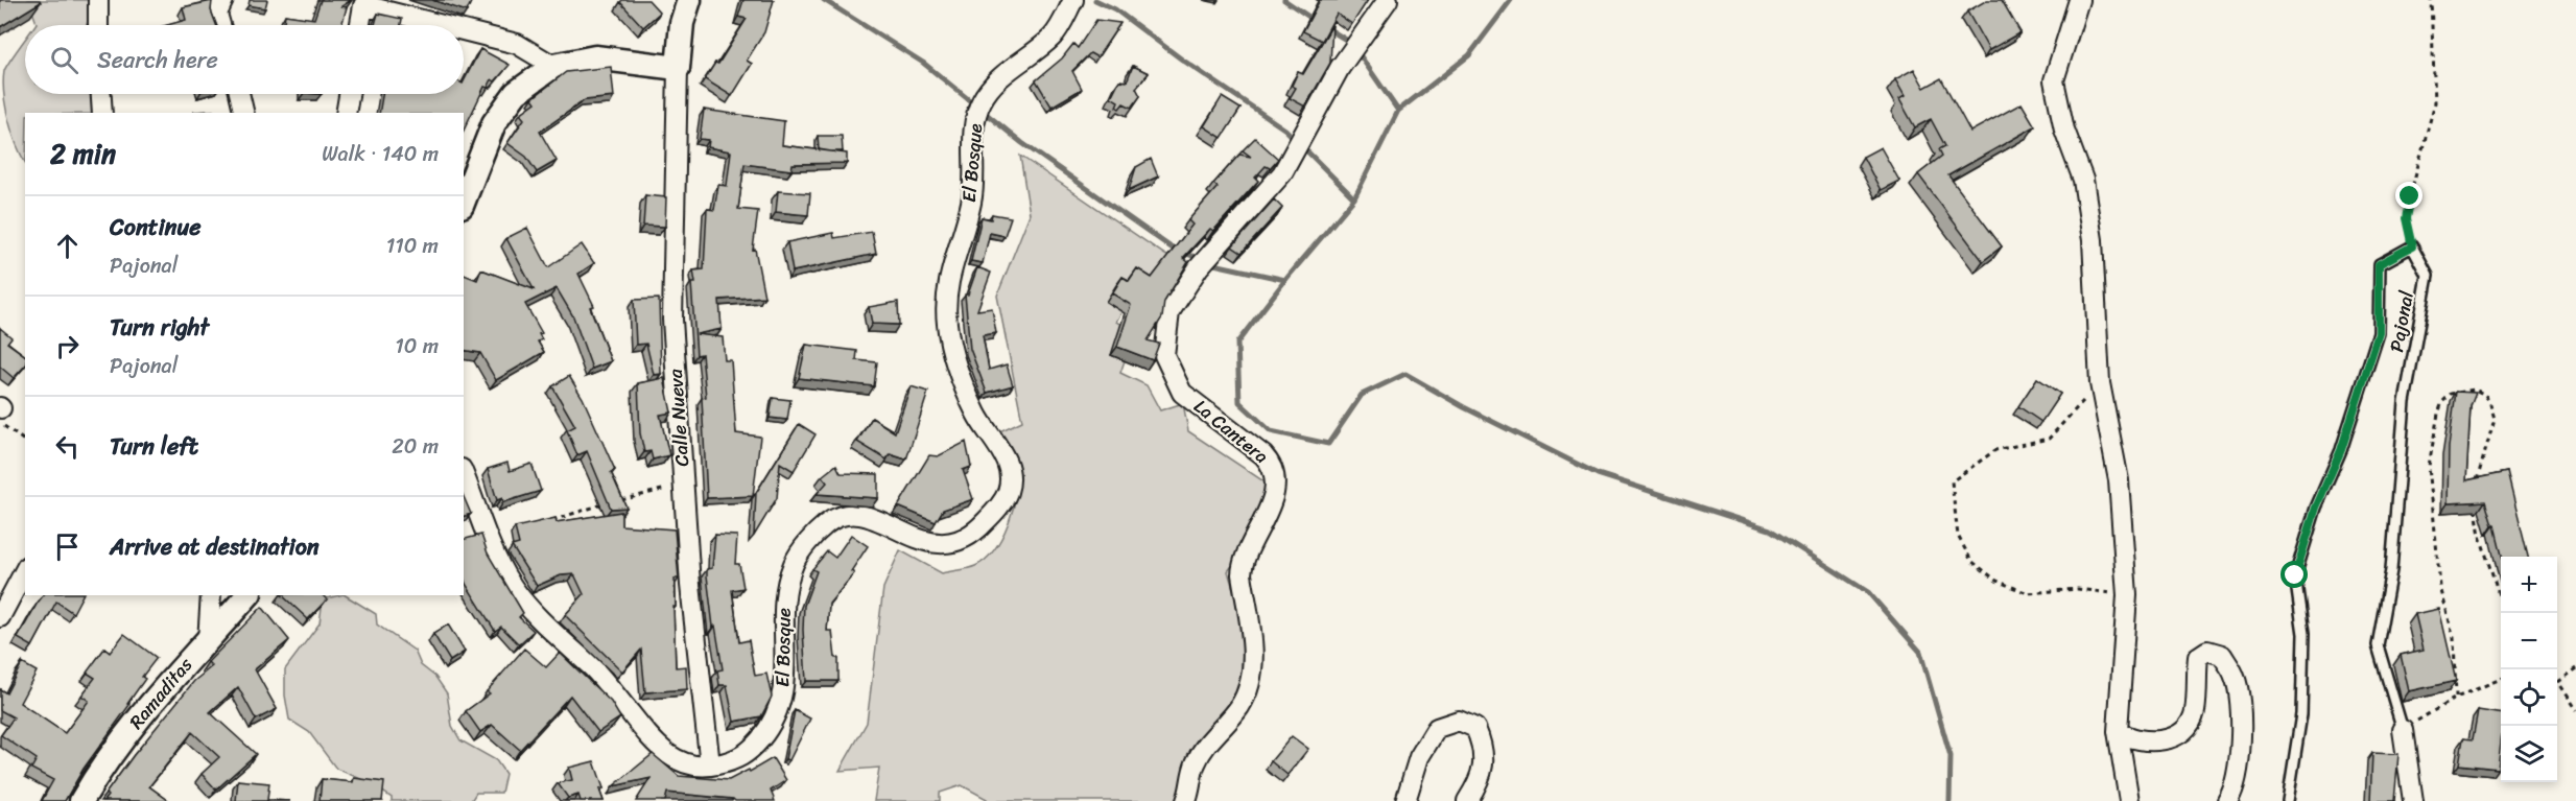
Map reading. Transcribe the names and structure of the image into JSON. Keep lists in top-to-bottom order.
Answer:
{
  "streets": {
    "street": [
      "El Bosque",
      "Calle Nueva",
      "La Cantera",
      "Ramaditas"
    ],
    "lane": ["Pajonal"]
  },
  "crossings": [
    ["El Bosque", "Calle Nueva"]
  ],
  "page": {
    "search": "Search here",
    "heading": ["2 min", "Walk · 140 m"],
    "list": [
      ["Continue", "Pajonal", "110 m"],
      ["Turn right", "Pajonal", "10 m"],
      ["Turn left", "20 m"],
      "Arrive at destination"
    ],
    "map_buttons": ["+", "−"]
  }
}
